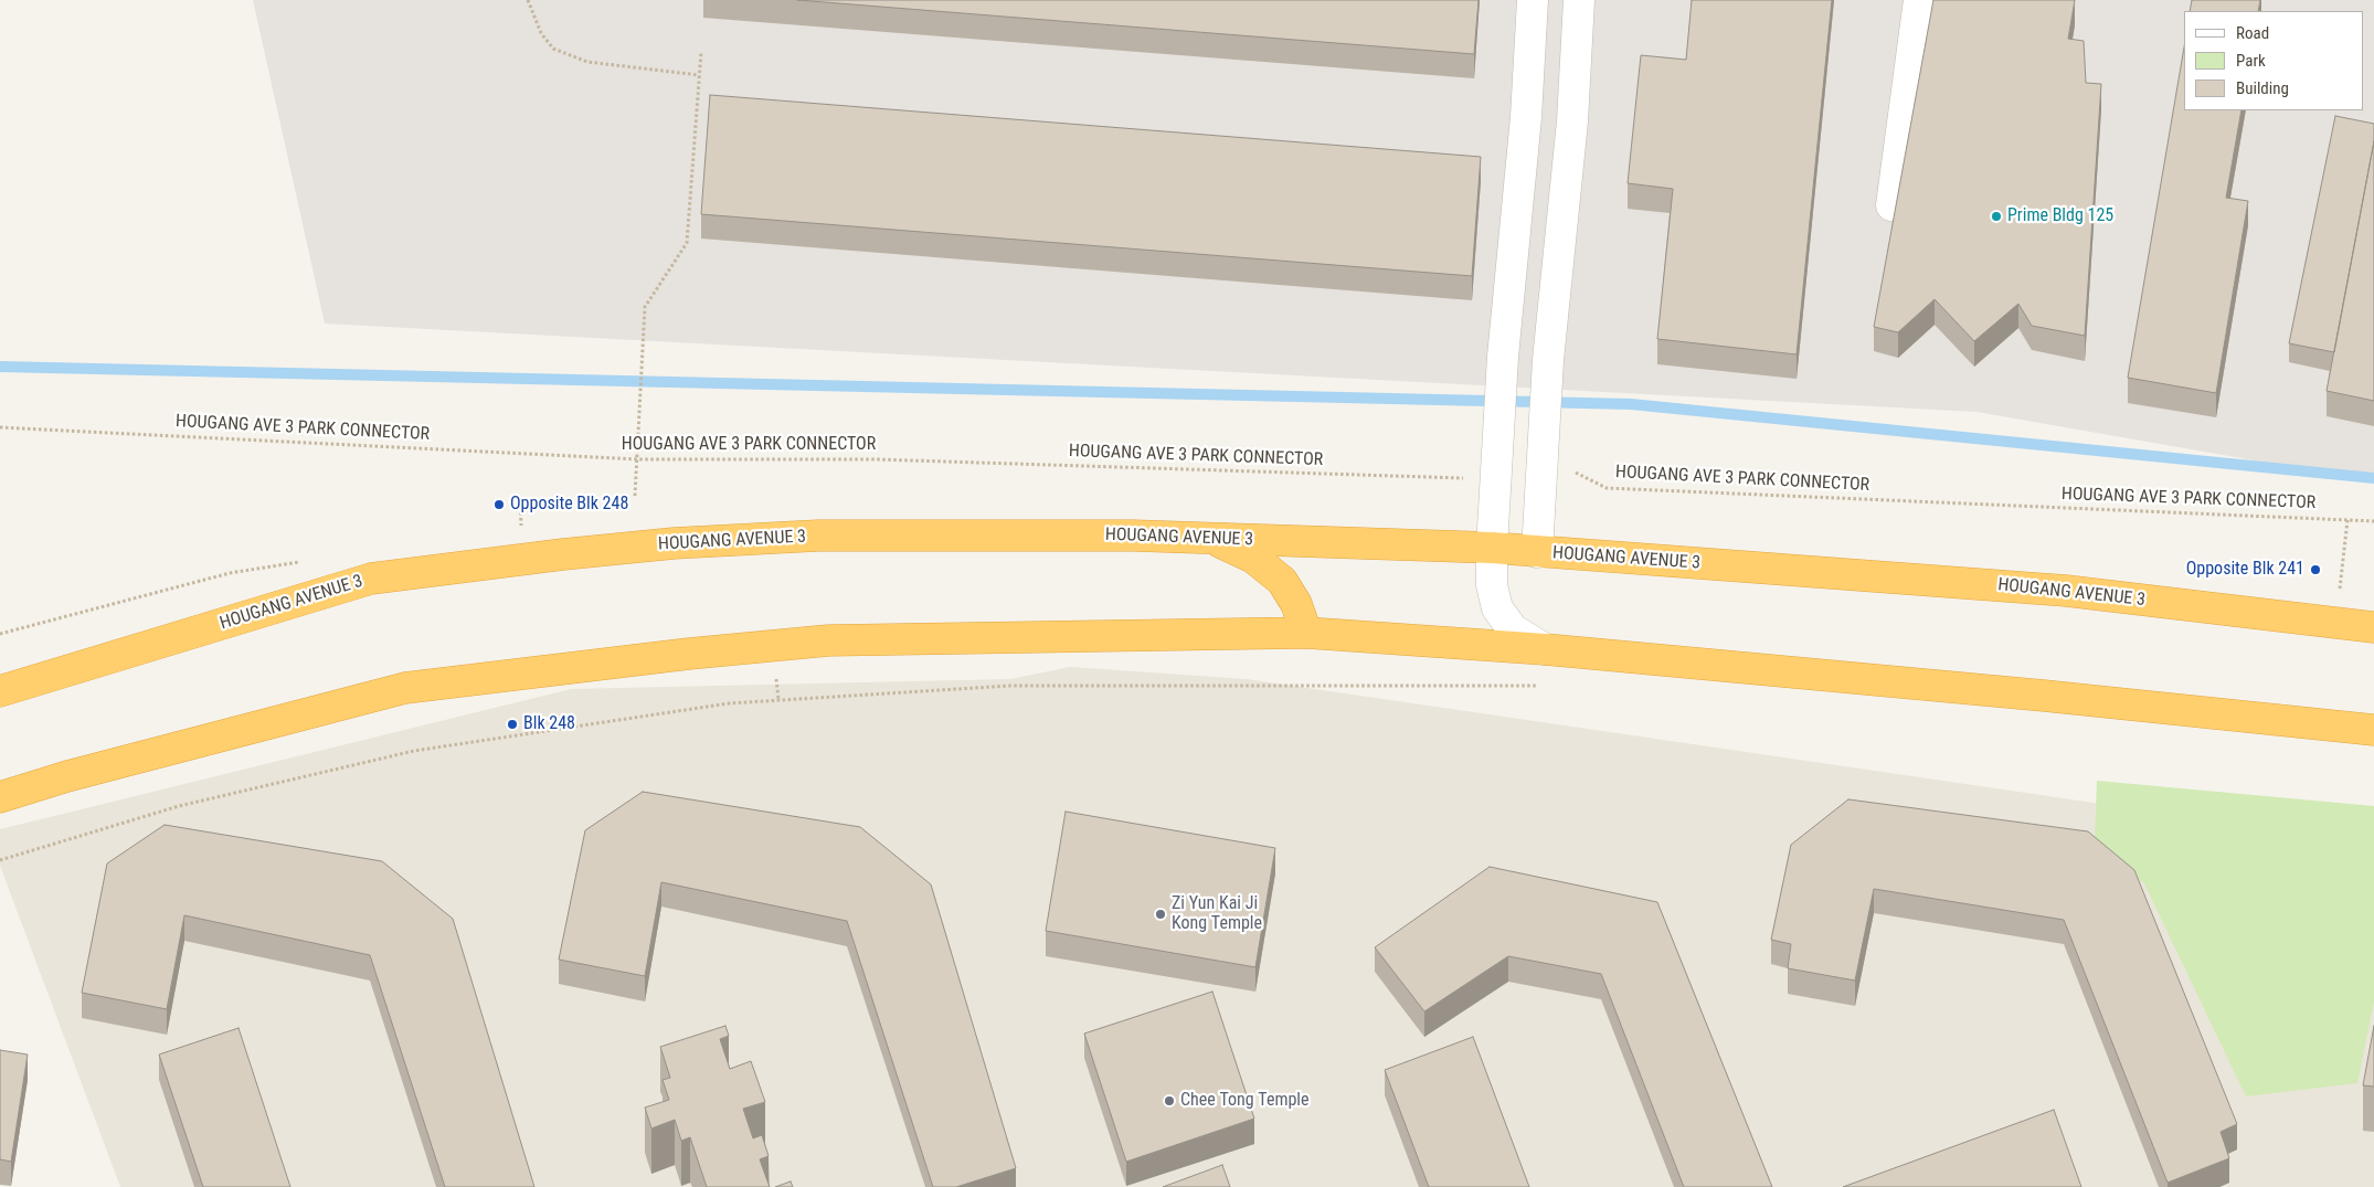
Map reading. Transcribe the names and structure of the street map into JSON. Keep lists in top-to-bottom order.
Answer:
{
  "streets": {
    "highway": ["HOUGANG AVENUE 3"],
    "path": ["HOUGANG AVE 3 PARK CONNECTOR"]
  },
  "places": [
    "Prime Bldg 125",
    "Opposite Blk 248",
    "Opposite Blk 241",
    "Blk 248",
    "Zi Yun Kai Ji Kong Temple",
    "Chee Tong Temple"
  ],
  "legend": ["Road", "Park", "Building"]
}
